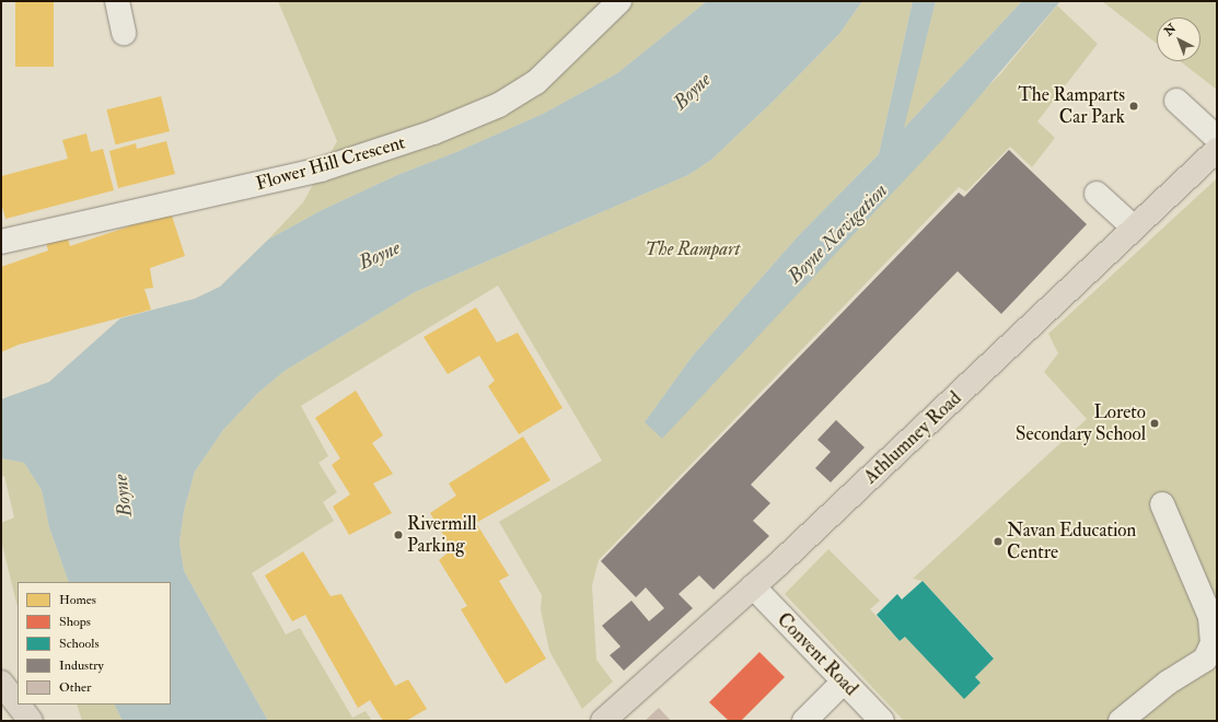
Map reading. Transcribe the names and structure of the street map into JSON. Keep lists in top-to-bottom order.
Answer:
{
  "streets": {
    "main road": ["Athlumney Road"],
    "street": ["Flower Hill Crescent", "Convent Road"]
  },
  "crossings": [
    ["Athlumney Road", "Convent Road"]
  ],
  "water": ["Boyne", "Boyne Navigation"],
  "parks": ["The Rampart"],
  "places": [
    "The Ramparts Car Park",
    "Loreto Secondary School",
    "Rivermill Parking",
    "Navan Education Centre"
  ],
  "legend": [
    "Homes",
    "Shops",
    "Schools",
    "Industry",
    "Other"
  ],
  "north": "top left"
}
